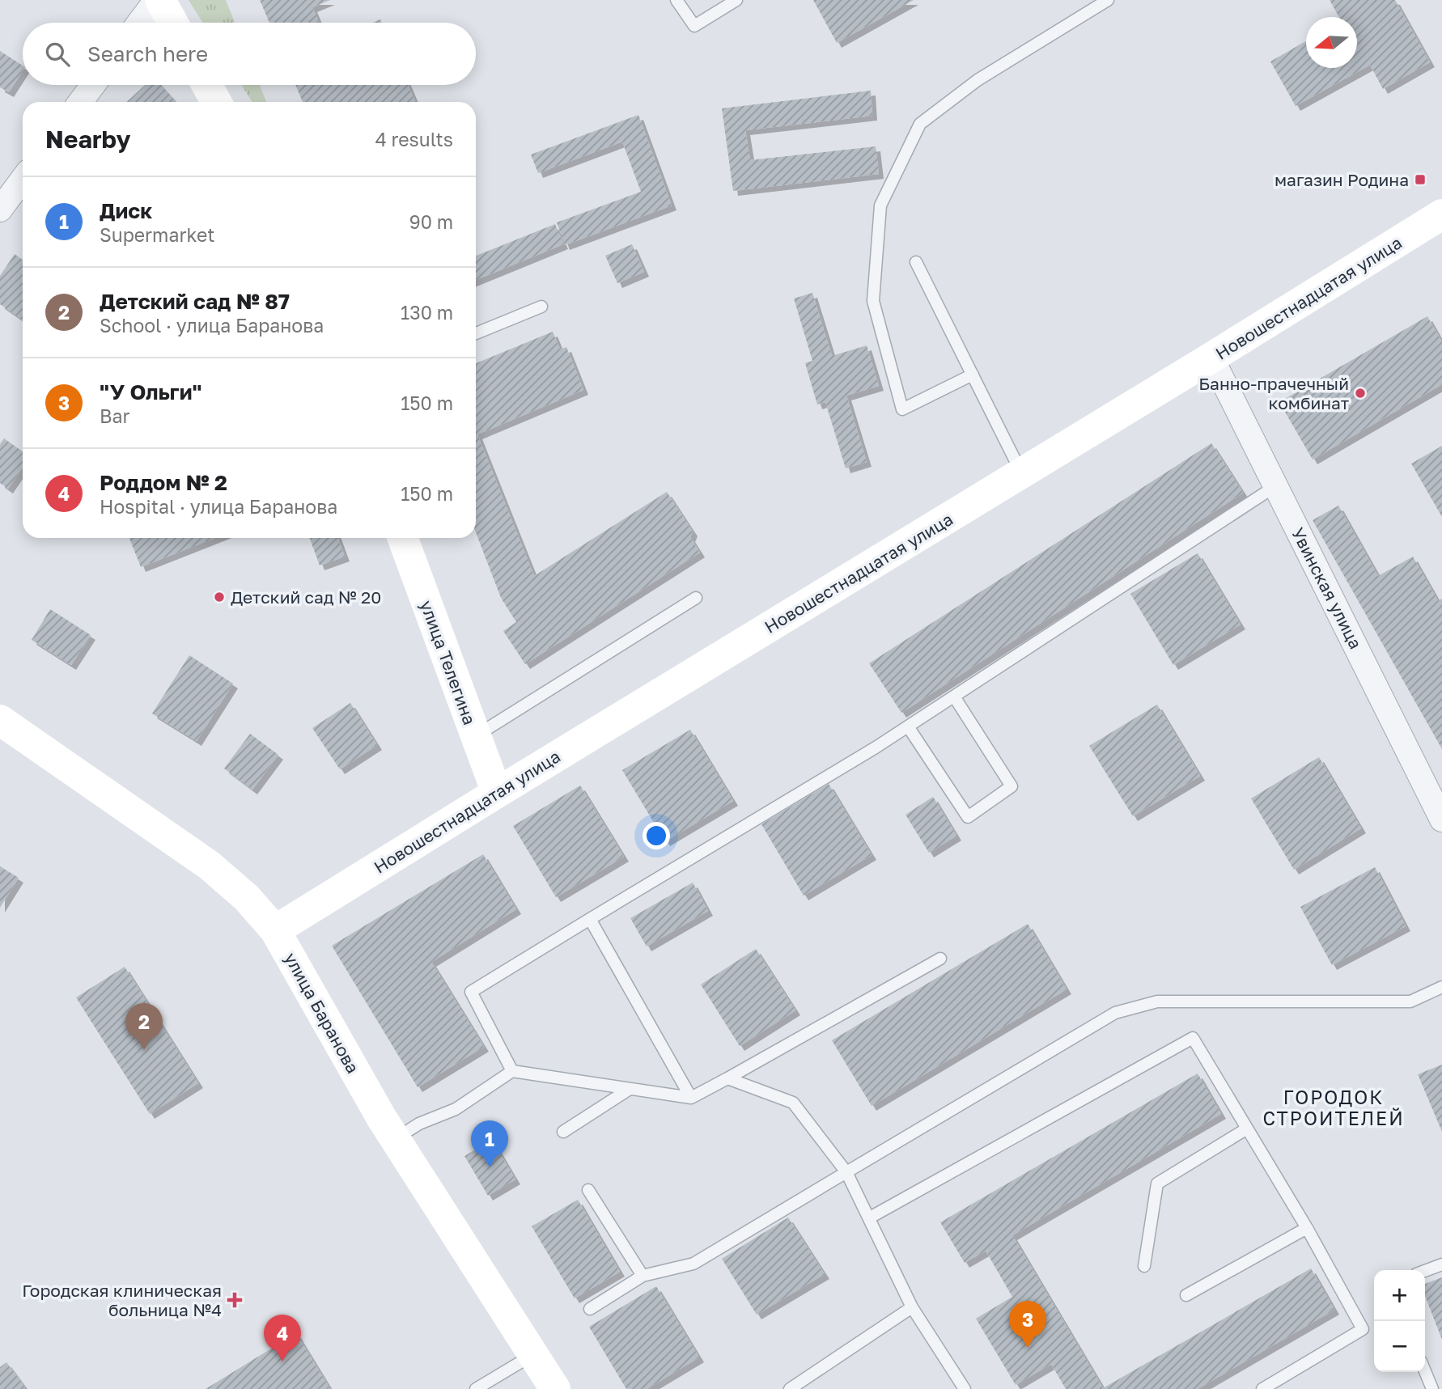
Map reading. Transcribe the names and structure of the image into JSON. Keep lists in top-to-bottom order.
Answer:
{
  "streets": {
    "street": [
      "Новошестнадцатая улица",
      "Увинская улица",
      "улица Телегина",
      "улица Баранова"
    ]
  },
  "crossings": [
    ["Новошестнадцатая улица", "Увинская улица"],
    ["Новошестнадцатая улица", "улица Телегина"],
    ["Новошестнадцатая улица", "улица Баранова"]
  ],
  "districts": ["ГОРОДОК СТРОИТЕЛЕЙ"],
  "places": {
    "transit": ["магазин Родина"],
    "other": ["Банно-прачечный комбинат", "Детский сад № 20"],
    "health": ["Городская клиническая больница №4"]
  },
  "north": "left",
  "page": {
    "search": "Search here",
    "heading": ["Nearby", "4 results"],
    "list": [
      {
        "mark": "1",
        "name": "Диск",
        "note": "Supermarket",
        "value": "90 m"
      },
      {
        "mark": "2",
        "name": "Детский сад № 87",
        "note": "School · улица Баранова",
        "value": "130 m"
      },
      {
        "mark": "3",
        "name": "\"У Ольги\"",
        "note": "Bar",
        "value": "150 m"
      },
      {
        "mark": "4",
        "name": "Роддом № 2",
        "note": "Hospital · улица Баранова",
        "value": "150 m"
      }
    ],
    "pins": [
      "2",
      "1",
      "3",
      "4"
    ],
    "map_buttons": ["+", "−"]
  }
}
